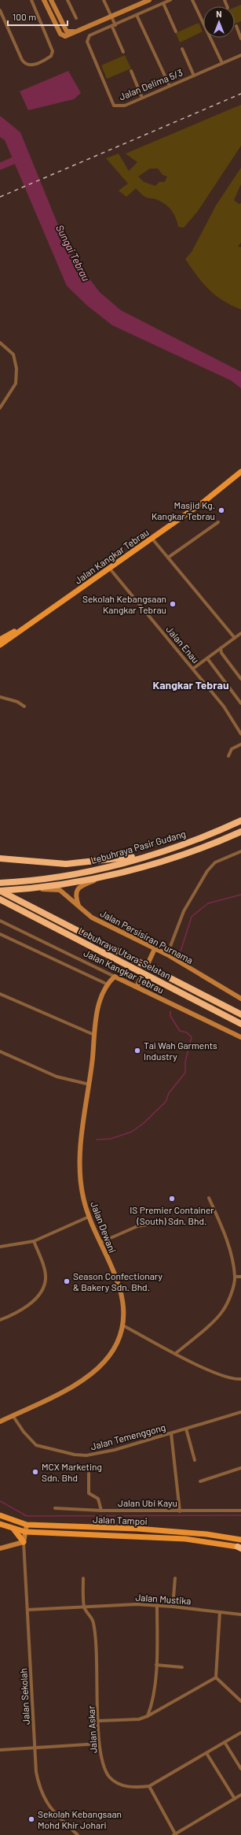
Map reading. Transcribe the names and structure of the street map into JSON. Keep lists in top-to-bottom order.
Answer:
{
  "streets": {
    "highway": ["Lebuhraya Pasir Gudang", "Lebuhraya Utara–Selatan"],
    "main road": ["Jalan Kangkar Tebrau", "Jalan Tampoi"],
    "street": [
      "Jalan Delima 5/3",
      "Jalan Enau",
      "Jalan Persisiran Purnama",
      "Jalan Dewani",
      "Jalan Temenggong",
      "Jalan Ubi Kayu",
      "Jalan Mustika",
      "Jalan Sekolah",
      "Jalan Askar"
    ]
  },
  "crossings": [
    ["Jalan Kangkar Tebrau", "Jalan Enau"],
    ["Jalan Kangkar Tebrau", "Jalan Dewani"],
    ["Lebuhraya Pasir Gudang", "Jalan Persisiran Purnama"],
    ["Lebuhraya Pasir Gudang", "Lebuhraya Utara–Selatan"],
    ["Jalan Dewani", "Jalan Temenggong"],
    ["Jalan Mustika", "Jalan Askar"]
  ],
  "districts": ["Kangkar Tebrau"],
  "water": ["Sungai Tebrau"],
  "places": [
    "Masjid Kg. Kangkar Tebrau",
    "Sekolah Kebangsaan Kangkar Tebrau",
    "Tai Wah Garments Industry",
    "IS Premier Container (South) Sdn. Bhd.",
    "Season Confectionary & Bakery Sdn. Bhd.",
    "MCX Marketing Sdn. Bhd",
    "Sekolah Kebangsaan Mohd Khir Johari"
  ],
  "scale_bar": "100 m",
  "north": "top"
}
